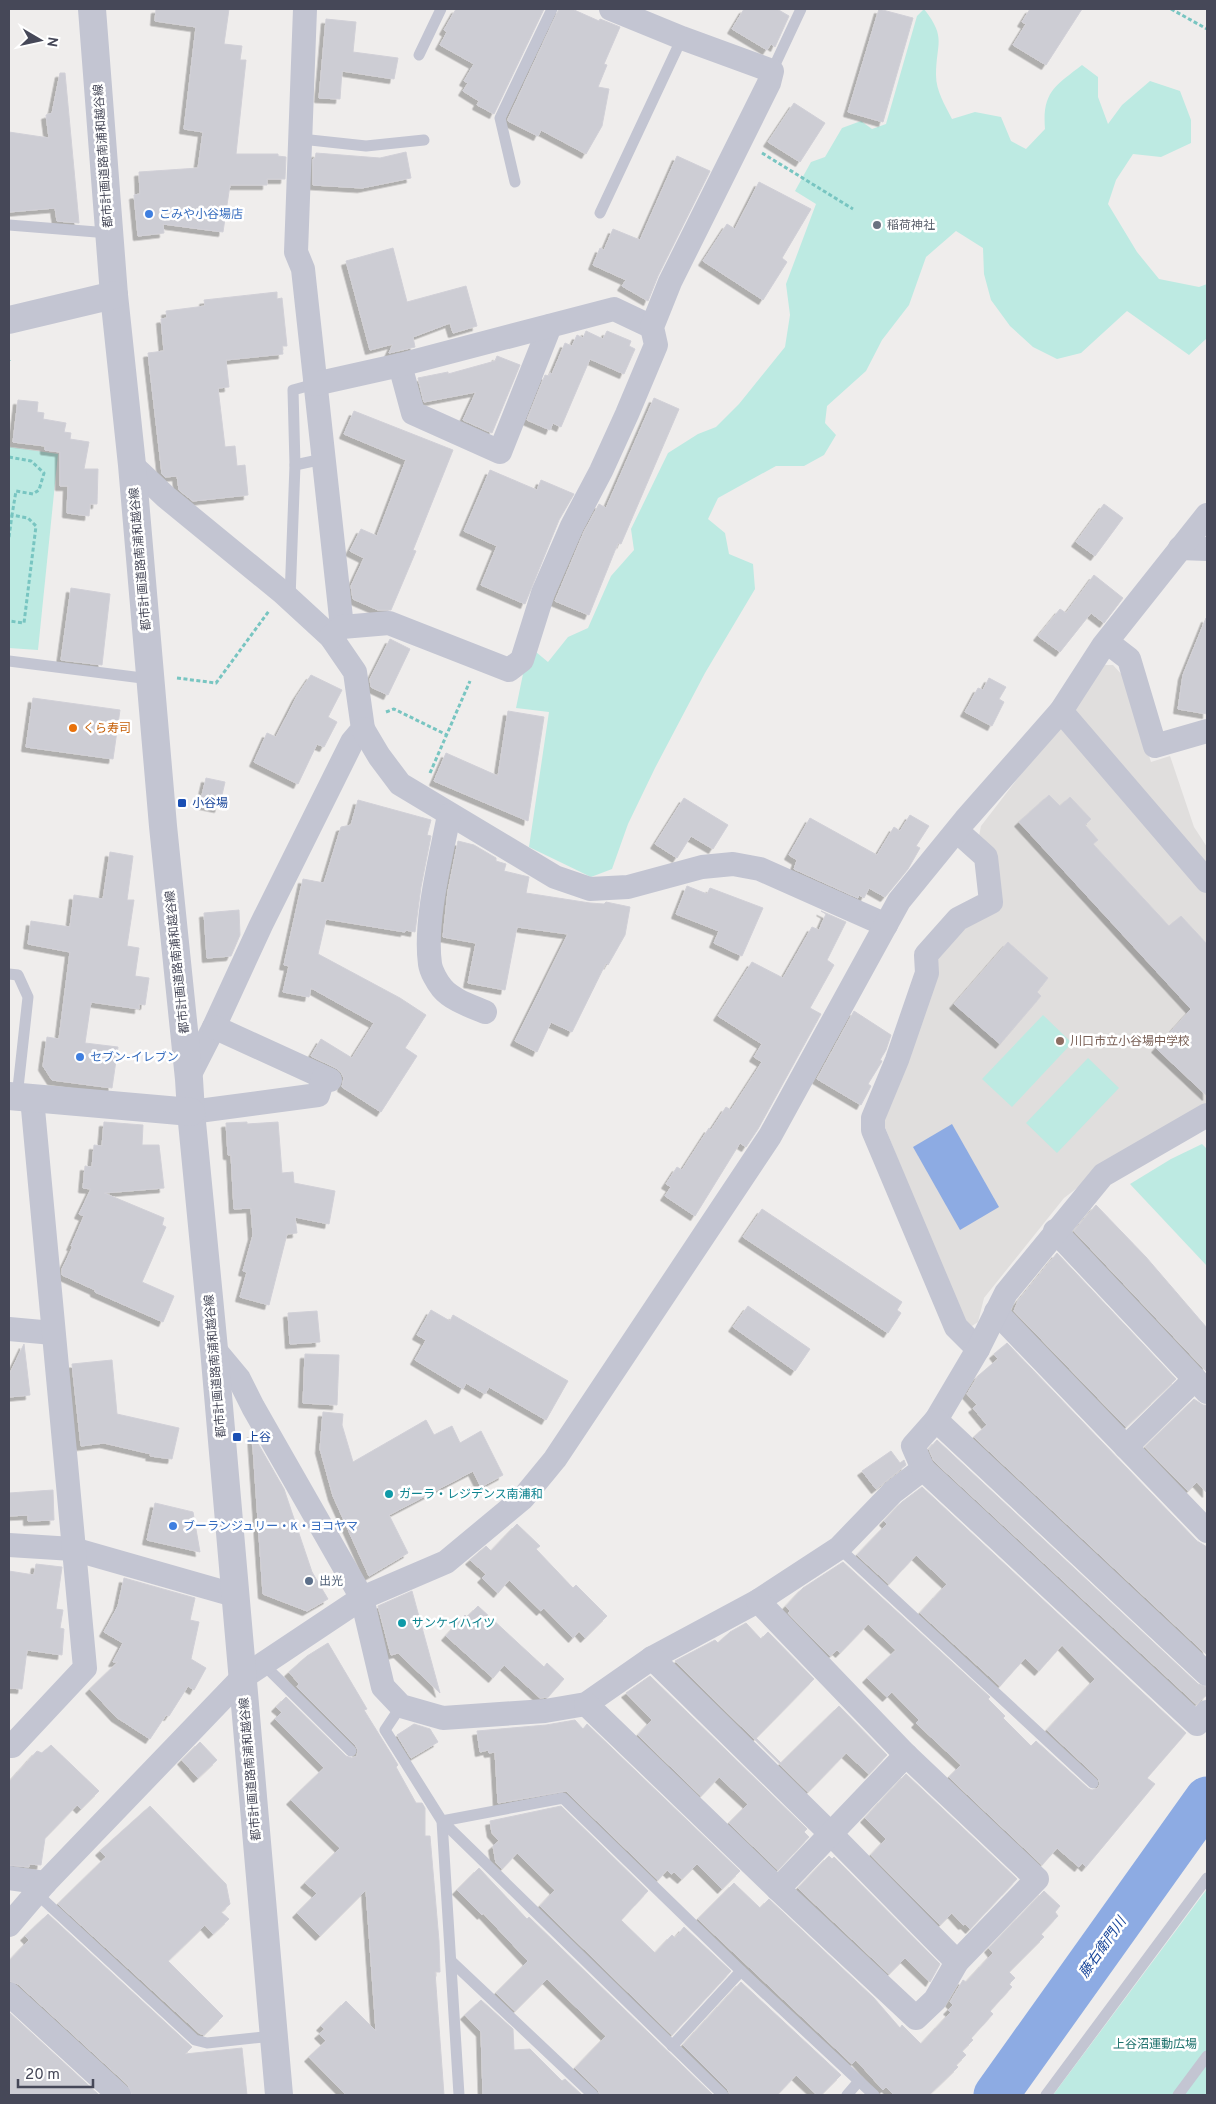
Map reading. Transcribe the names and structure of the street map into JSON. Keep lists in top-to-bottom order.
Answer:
{
  "streets": {
    "street": ["都市計画道路南浦和越谷線"]
  },
  "water": ["藤右衛門川"],
  "parks": ["上谷沼運動広場"],
  "places": {
    "other": [
      "こみや小谷場店",
      "稲荷神社",
      "くら寿司",
      "川口市立小谷場中学校",
      "セブン-イレブン",
      "ガーラ・レジデンス南浦和",
      "ブーランジュリー・K・ヨコヤマ",
      "出光",
      "サンケイハイツ"
    ],
    "transit": ["小谷場", "上谷"]
  },
  "scale_bar": "20 m",
  "north": "right"
}
